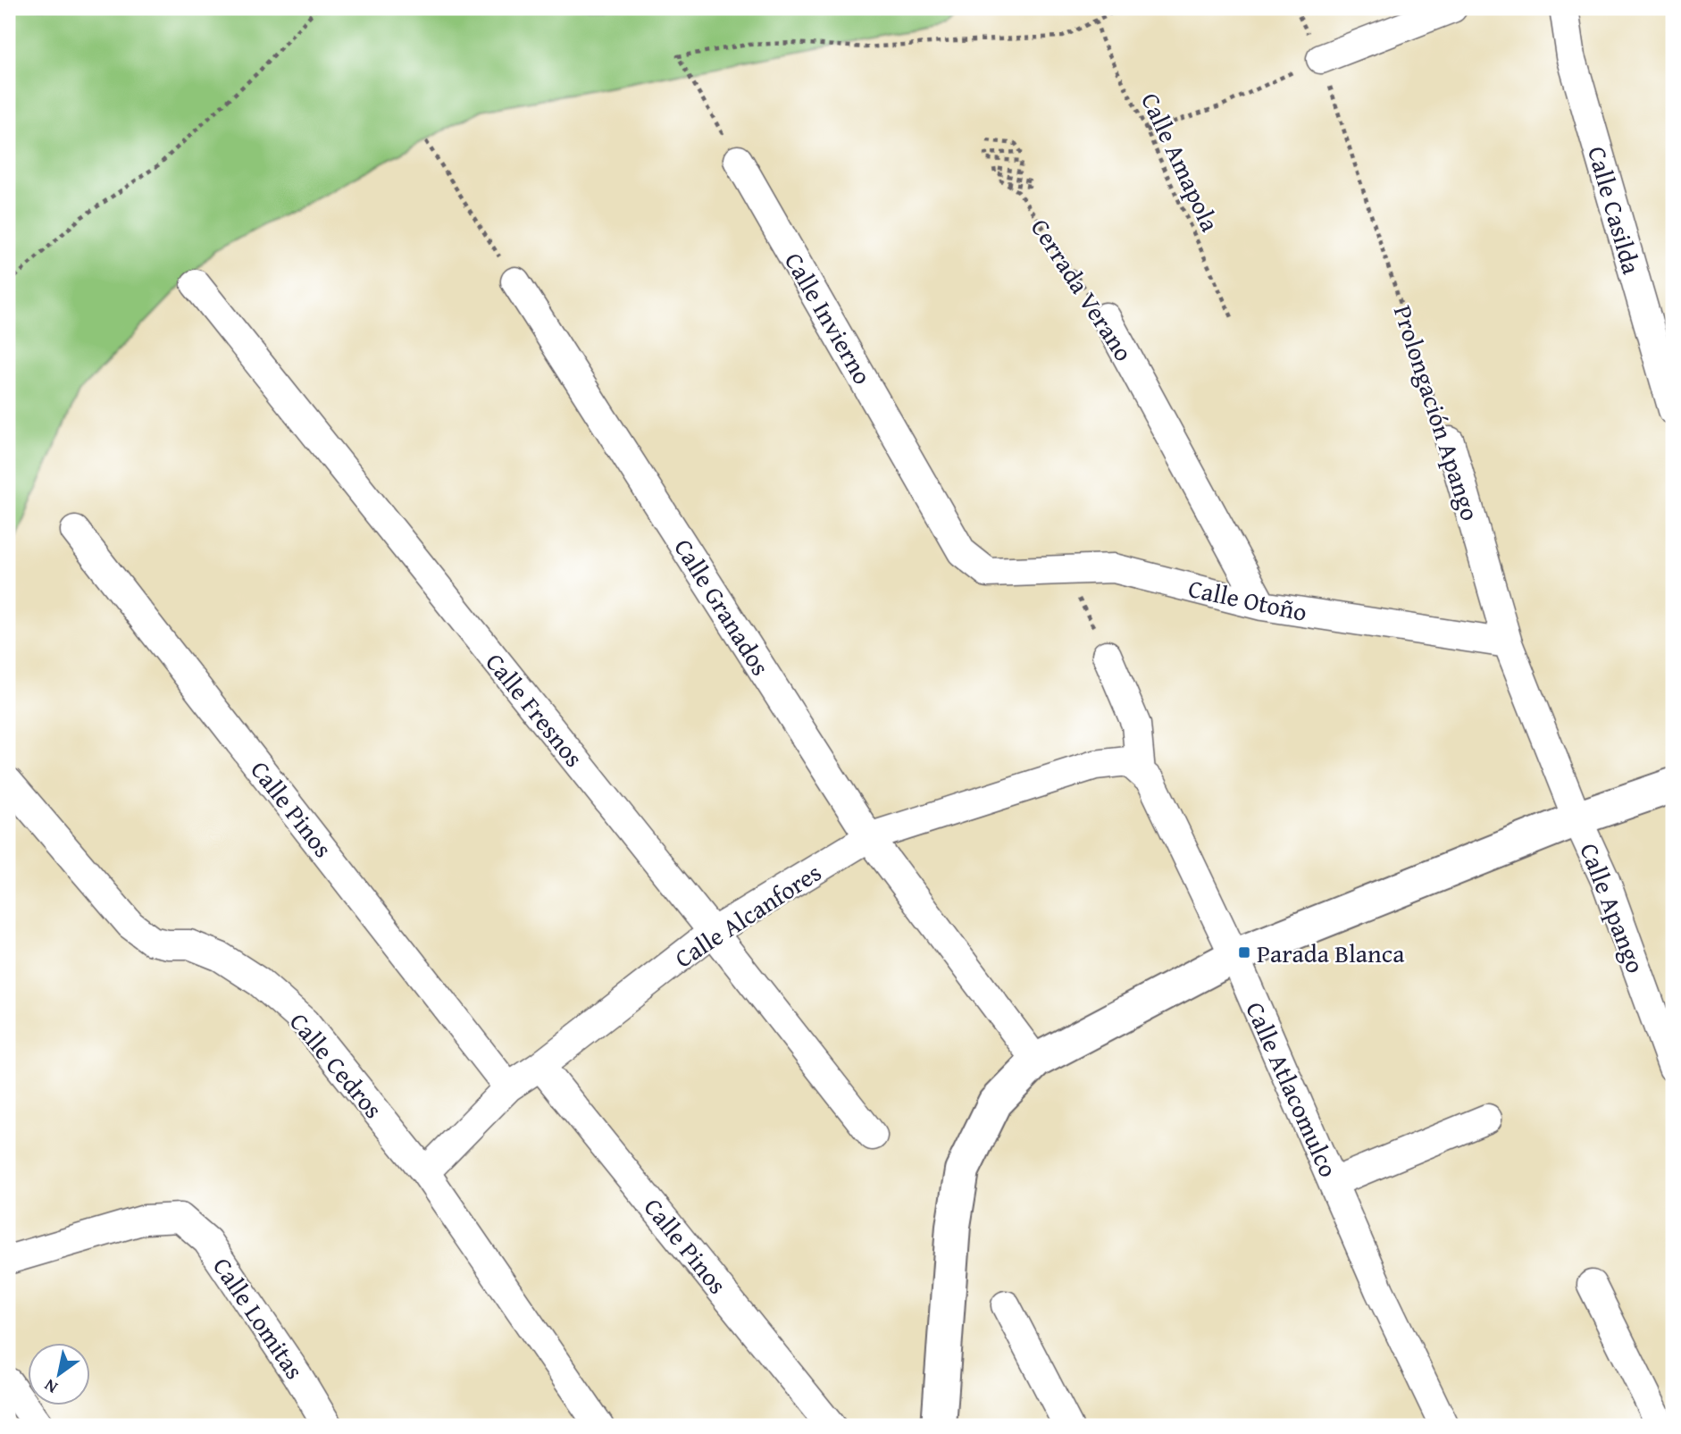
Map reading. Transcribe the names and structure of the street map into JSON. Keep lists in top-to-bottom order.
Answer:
{
  "streets": {
    "street": [
      "Calle Casilda",
      "Cerrada Verano",
      "Calle Invierno",
      "Prolongación Apango",
      "Calle Otoño",
      "Calle Granados",
      "Calle Fresnos",
      "Calle Pinos",
      "Calle Apango",
      "Calle Alcanfores",
      "Calle Cedros",
      "Calle Atlacomulco",
      "Calle Lomitas"
    ],
    "path": ["Calle Amapola"]
  },
  "crossings": [
    ["Cerrada Verano", "Calle Otoño"],
    ["Calle Invierno", "Calle Otoño"],
    ["Prolongación Apango", "Calle Otoño"],
    ["Prolongación Apango", "Calle Apango"],
    ["Calle Granados", "Calle Alcanfores"],
    ["Calle Fresnos", "Calle Alcanfores"],
    ["Calle Pinos", "Calle Alcanfores"],
    ["Calle Alcanfores", "Calle Cedros"],
    ["Calle Alcanfores", "Calle Atlacomulco"]
  ],
  "places": {
    "transit": ["Parada Blanca"]
  },
  "north": "bottom left"
}
